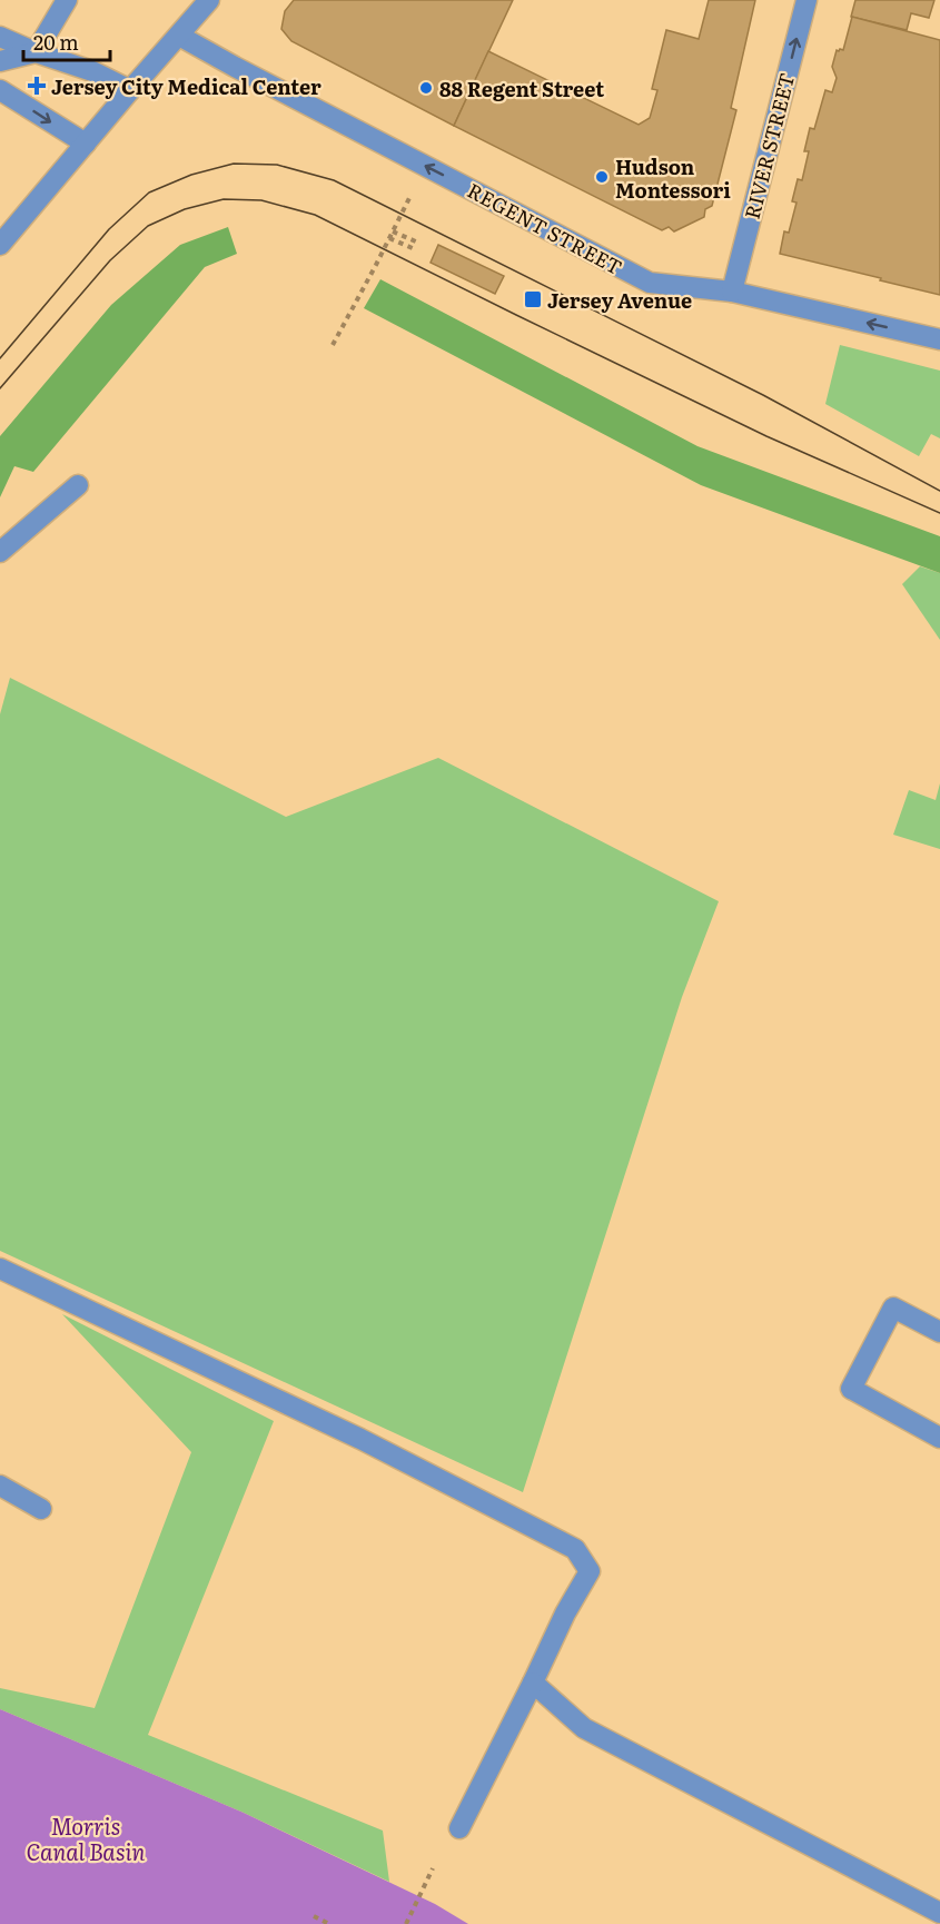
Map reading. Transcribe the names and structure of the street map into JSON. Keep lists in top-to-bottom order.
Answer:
{
  "streets": {
    "street": ["RIVER STREET", "REGENT STREET"]
  },
  "crossings": [
    ["RIVER STREET", "REGENT STREET"]
  ],
  "one_way": ["RIVER STREET", "REGENT STREET"],
  "water": ["Morris Canal Basin"],
  "places": {
    "health": ["Jersey City Medical Center"],
    "other": ["88 Regent Street", "Hudson Montessori"],
    "transit": ["Jersey Avenue"]
  },
  "scale_bar": "20 m"
}
